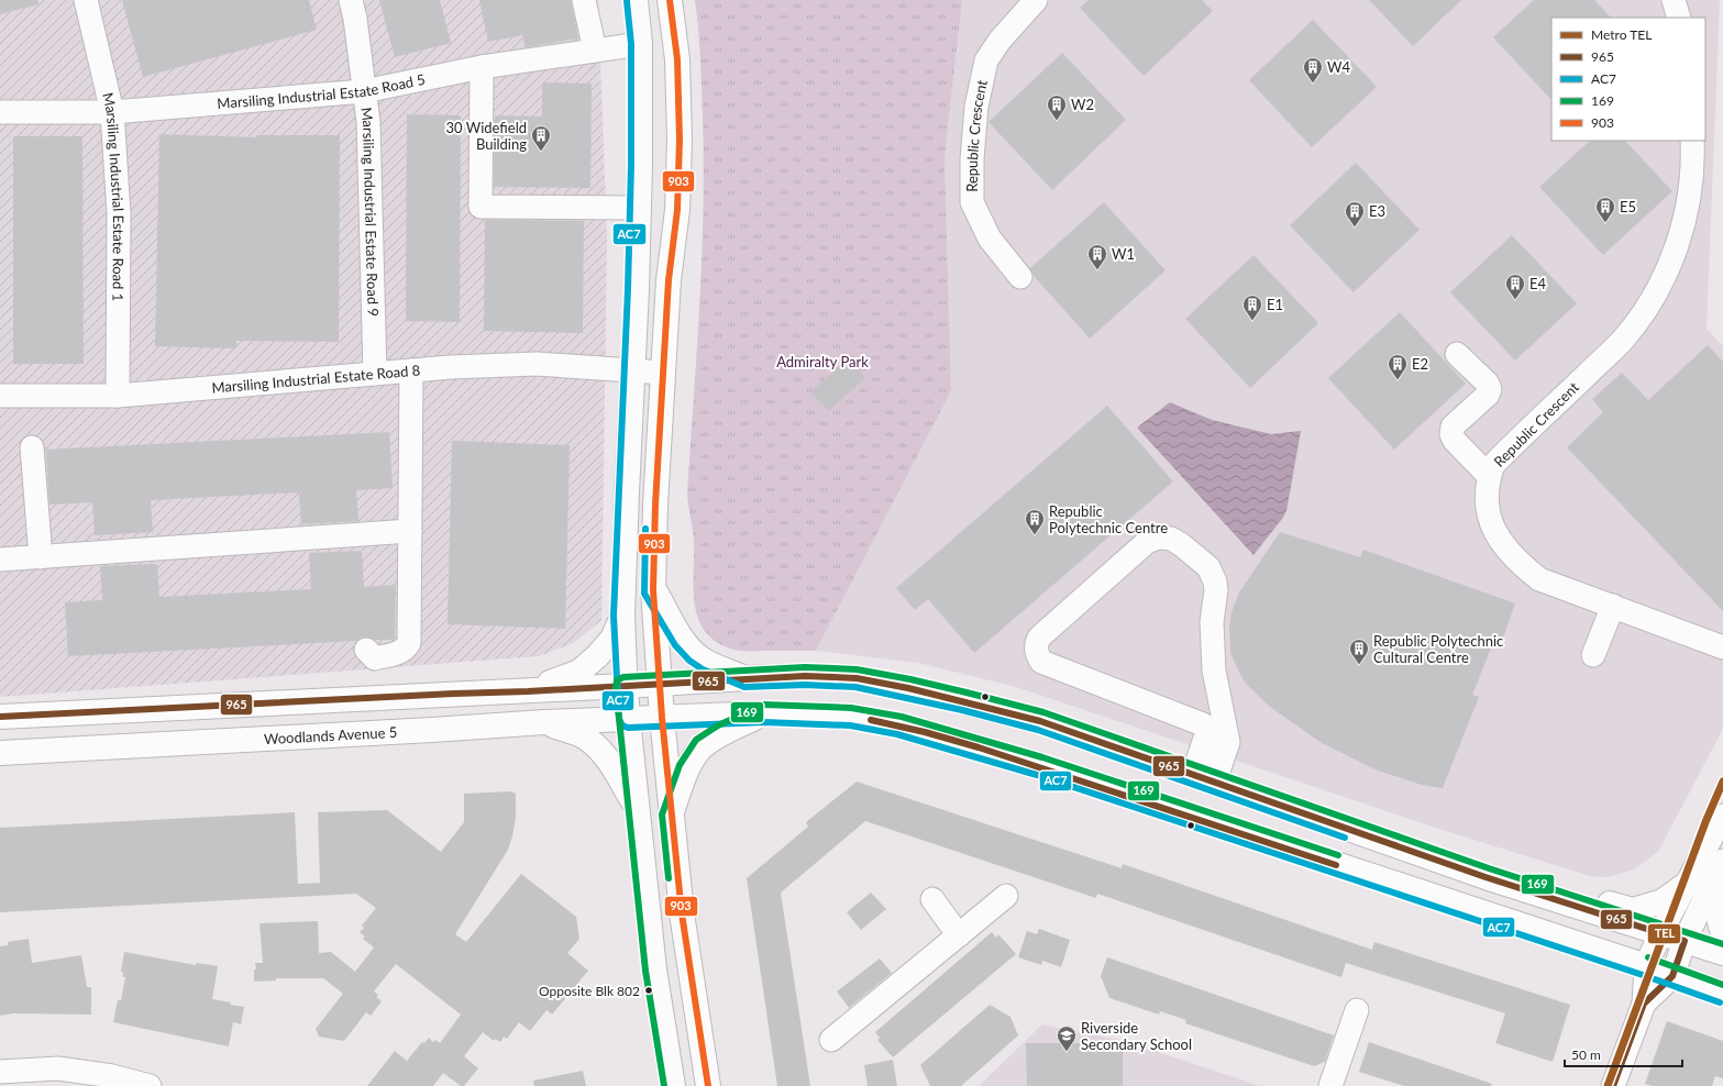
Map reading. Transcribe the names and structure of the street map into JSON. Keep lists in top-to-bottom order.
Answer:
{
  "streets": {
    "main road": ["Woodlands Avenue 5"],
    "street": [
      "Marsiling Industrial Estate Road 5",
      "Republic Crescent",
      "Marsiling Industrial Estate Road 1",
      "Marsiling Industrial Estate Road 9",
      "Marsiling Industrial Estate Road 8"
    ]
  },
  "crossings": [
    ["Marsiling Industrial Estate Road 5", "Marsiling Industrial Estate Road 1"],
    ["Marsiling Industrial Estate Road 5", "Marsiling Industrial Estate Road 9"],
    ["Marsiling Industrial Estate Road 1", "Marsiling Industrial Estate Road 8"],
    ["Marsiling Industrial Estate Road 9", "Marsiling Industrial Estate Road 8"]
  ],
  "parks": ["Admiralty Park"],
  "places": {
    "building": [
      "W4",
      "W2",
      "30 Widefield Building",
      "E5",
      "E3",
      "W1",
      "E4",
      "E1",
      "E2",
      "Republic Polytechnic Centre",
      "Republic Polytechnic Cultural Centre"
    ],
    "other": ["Opposite Blk 802"],
    "school or university": ["Riverside Secondary School"]
  },
  "lines": [
    "transit line 903",
    "transit line AC7",
    "transit line 169",
    "transit line 965",
    "metro line TEL"
  ],
  "legend": [
    "Metro TEL",
    "965",
    "AC7",
    "169",
    "903"
  ],
  "scale_bar": "50 m"
}
